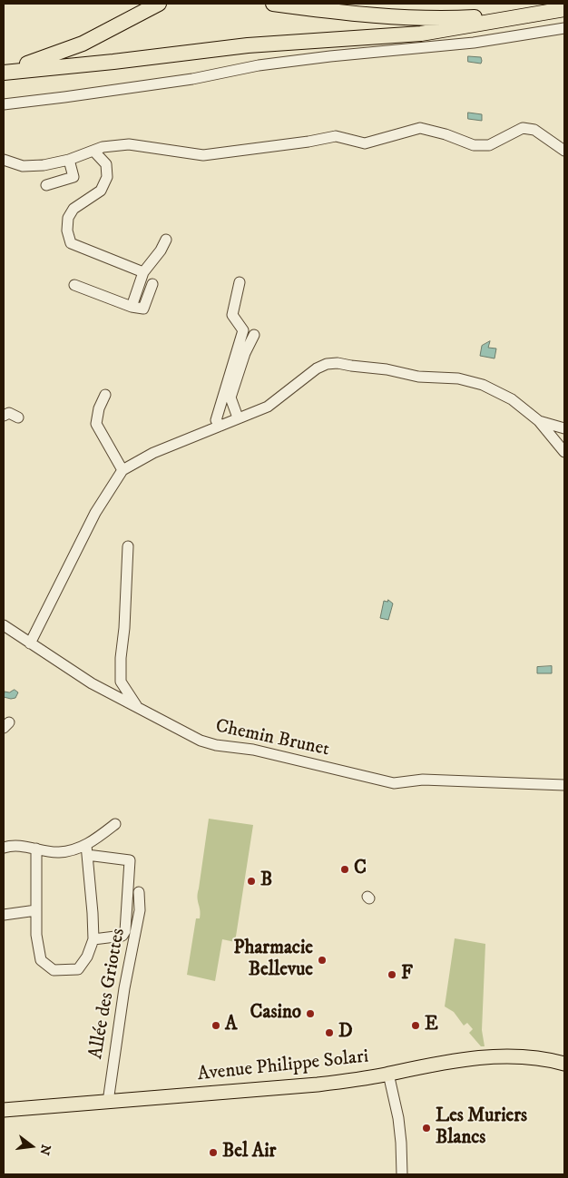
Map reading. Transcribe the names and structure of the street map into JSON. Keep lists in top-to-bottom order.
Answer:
{
  "streets": {
    "main road": ["Avenue Philippe Solari"],
    "street": ["Chemin Brunet", "Allée des Griottes"]
  },
  "crossings": [
    ["Allée des Griottes", "Avenue Philippe Solari"]
  ],
  "places": [
    "C",
    "B",
    "Pharmacie Bellevue",
    "F",
    "Casino",
    "A",
    "E",
    "D",
    "Les Muriers Blancs",
    "Bel Air"
  ],
  "north": "right"
}
